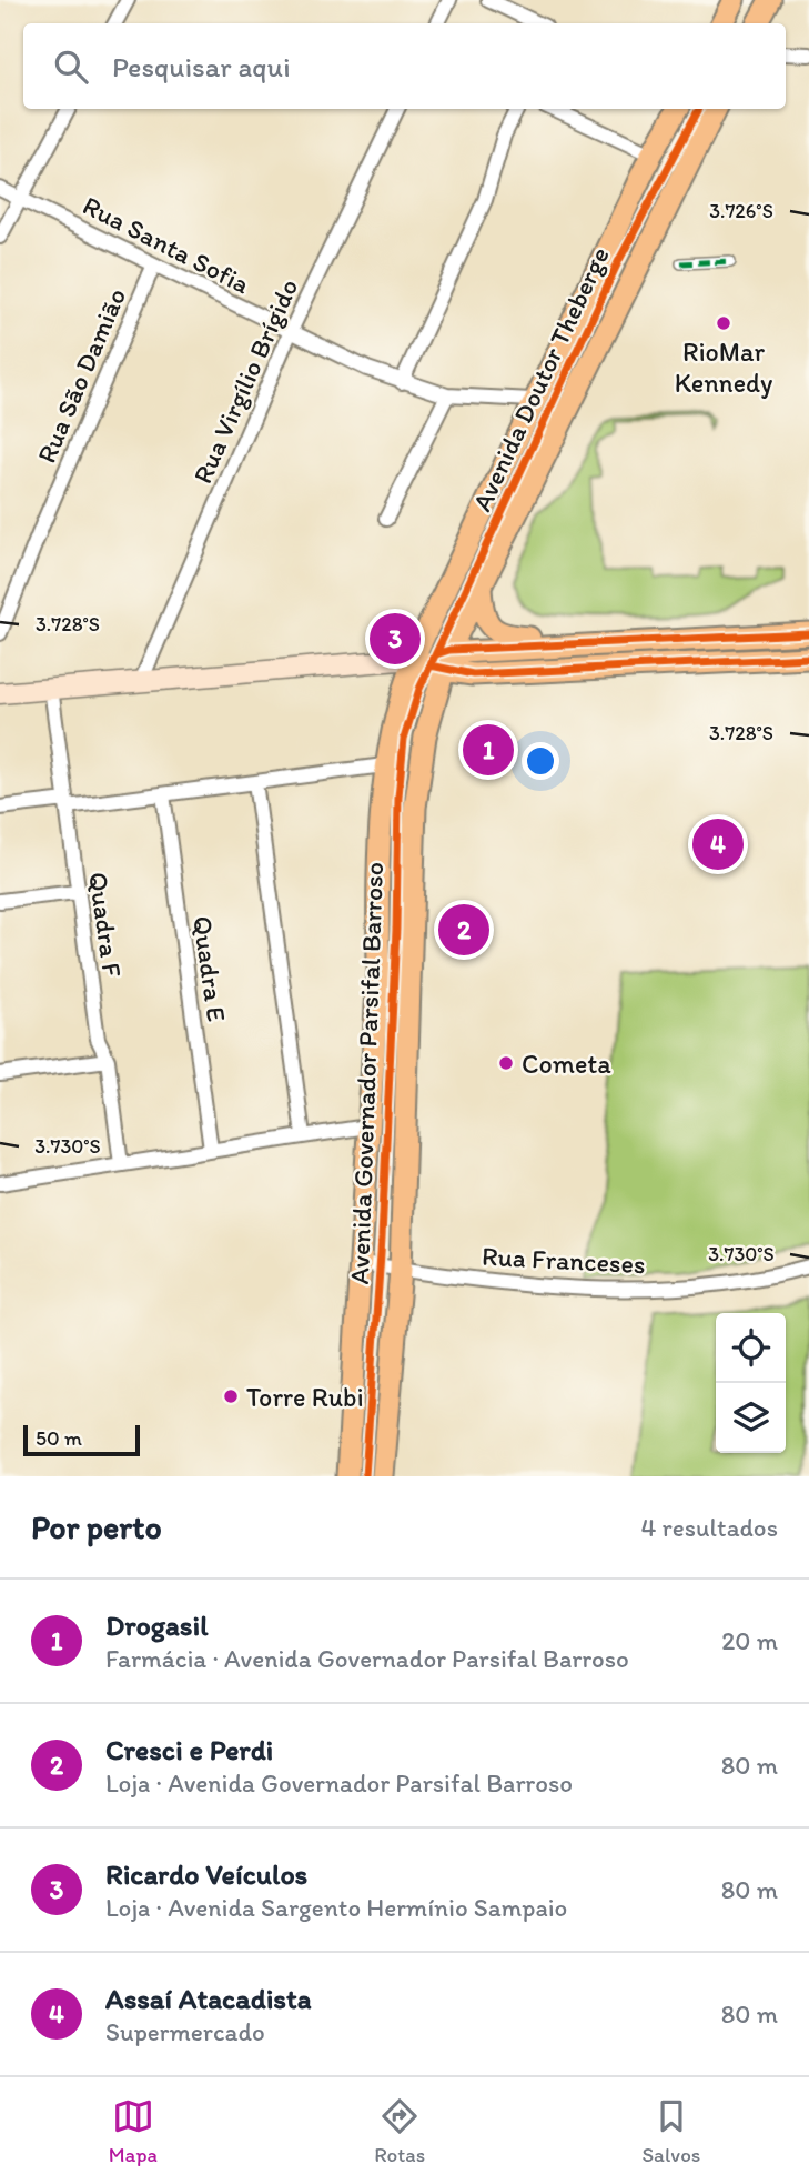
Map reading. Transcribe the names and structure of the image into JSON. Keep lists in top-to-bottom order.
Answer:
{
  "streets": {
    "main road": ["Avenida Doutor Theberge", "Avenida Governador Parsifal Barroso"],
    "street": [
      "Rua Santa Sofia",
      "Rua São Damião",
      "Rua Virgílio Brígido",
      "Quadra F",
      "Quadra E",
      "Rua Franceses"
    ]
  },
  "crossings": [
    ["Rua Santa Sofia", "Rua São Damião"],
    ["Rua Santa Sofia", "Avenida Doutor Theberge"],
    ["Rua Santa Sofia", "Rua Virgílio Brígido"],
    ["Avenida Doutor Theberge", "Avenida Governador Parsifal Barroso"],
    ["Avenida Governador Parsifal Barroso", "Rua Franceses"]
  ],
  "places": ["RioMar Kennedy", "Cometa", "Torre Rubi"],
  "scale_bar": "50 m",
  "page": {
    "search": "Pesquisar aqui",
    "pins": [
      "3",
      "1",
      "4",
      "2"
    ],
    "scale": "50 m",
    "heading": ["Por perto", "4 resultados"],
    "list": [
      {
        "mark": "1",
        "name": "Drogasil",
        "note": "Farmácia · Avenida Governador Parsifal Barroso",
        "value": "20 m"
      },
      {
        "mark": "2",
        "name": "Cresci e Perdi",
        "note": "Loja · Avenida Governador Parsifal Barroso",
        "value": "80 m"
      },
      {
        "mark": "3",
        "name": "Ricardo Veículos",
        "note": "Loja · Avenida Sargento Hermínio Sampaio",
        "value": "80 m"
      },
      {
        "mark": "4",
        "name": "Assaí Atacadista",
        "note": "Supermercado",
        "value": "80 m"
      }
    ],
    "nav": ["Mapa", "Rotas", "Salvos"]
  },
  "coordinates": ["3.726°S", "3.728°S", "3.730°S"]
}
